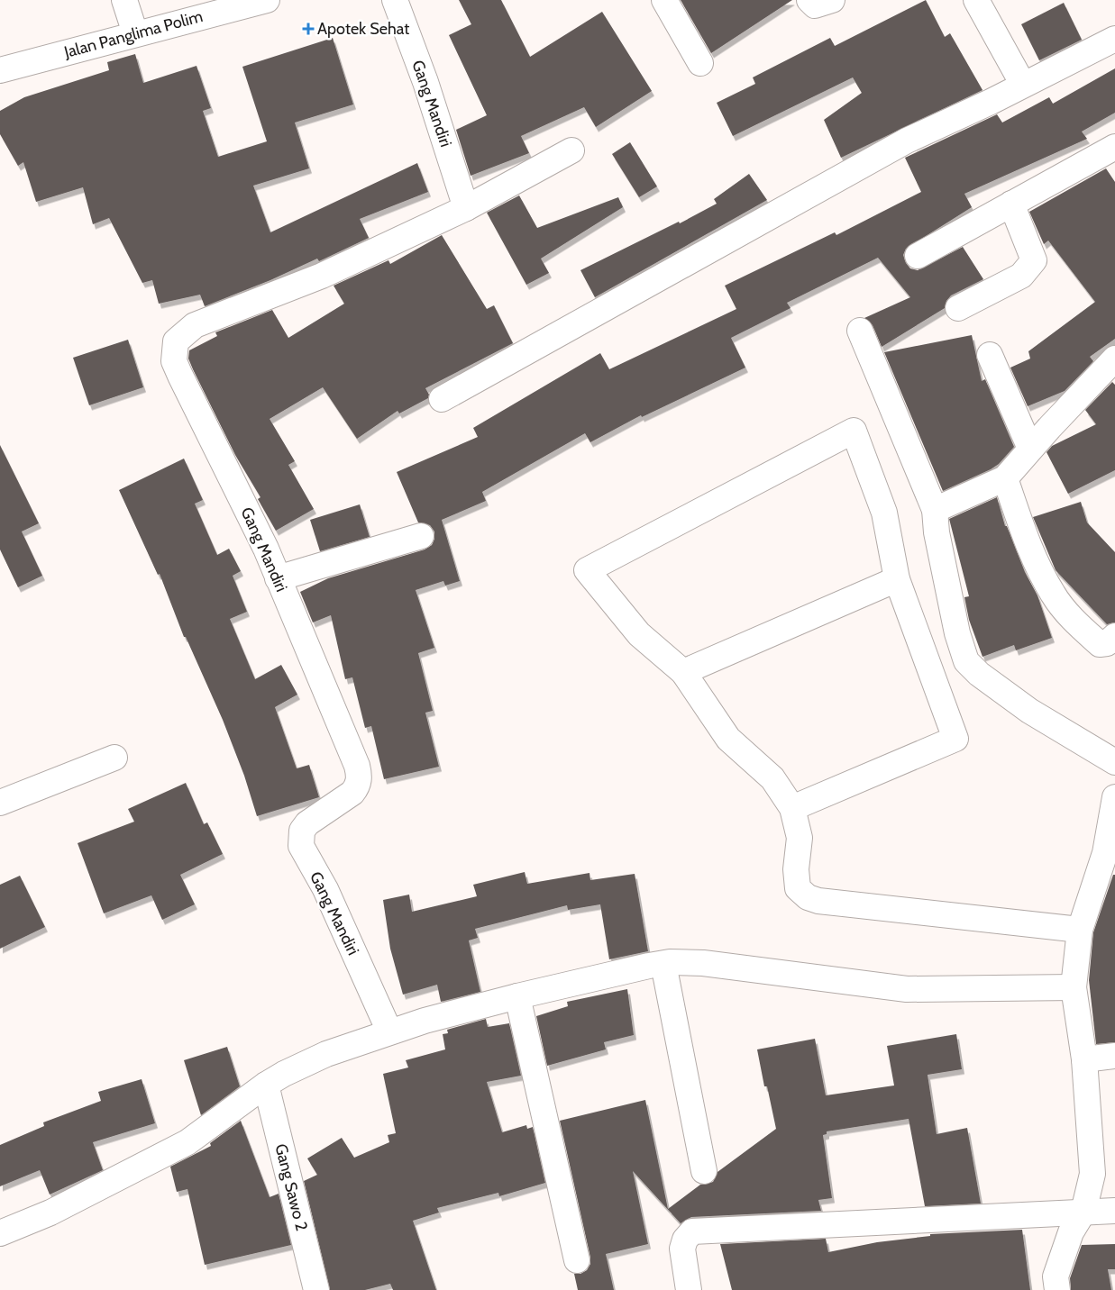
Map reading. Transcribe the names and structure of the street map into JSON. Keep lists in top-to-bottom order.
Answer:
{
  "streets": {
    "street": ["Jalan Panglima Polim", "Gang Mandiri", "Gang Sawo 2"]
  },
  "places": {
    "health": ["Apotek Sehat"]
  }
}
